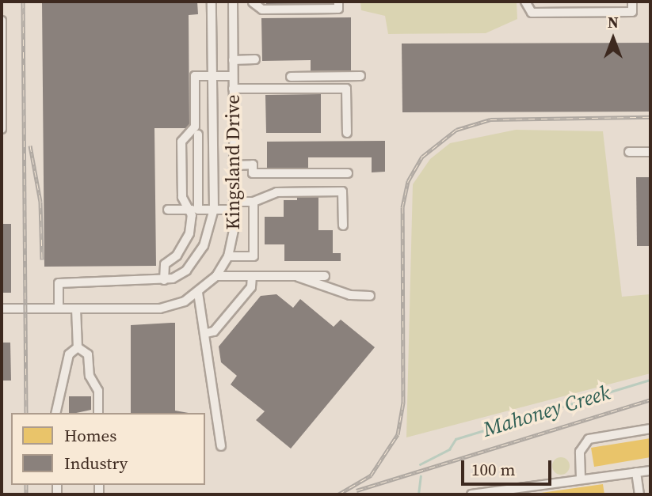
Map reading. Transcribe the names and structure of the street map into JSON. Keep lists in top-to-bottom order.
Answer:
{
  "streets": {
    "street": ["Kingsland Drive"]
  },
  "water": ["Mahoney Creek"],
  "legend": ["Homes", "Industry"],
  "scale_bar": "100 m",
  "north": "top"
}
